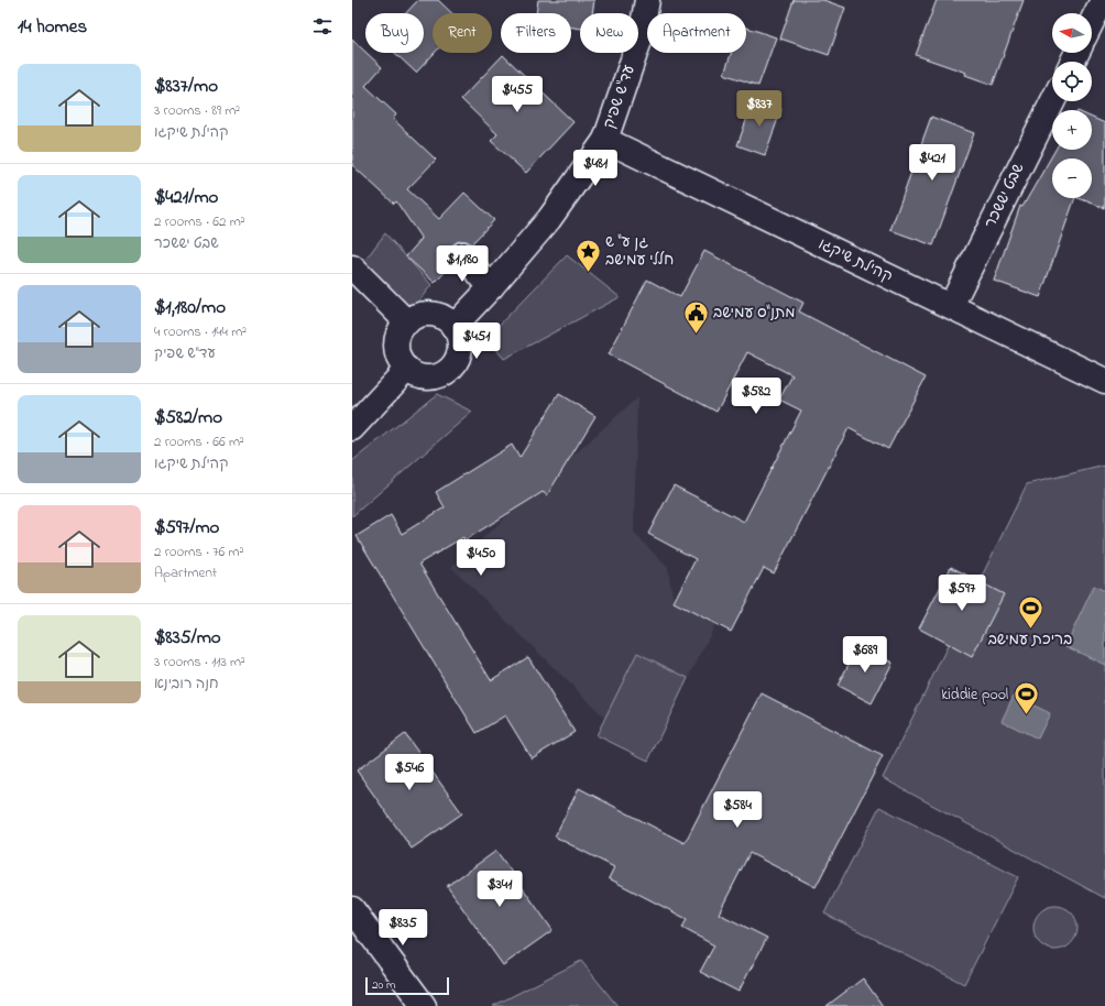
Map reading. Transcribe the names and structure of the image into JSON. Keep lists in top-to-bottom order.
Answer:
{
  "streets": {
    "street": ["עד\"ש שפיק", "שבט יששכר", "קהילת שיקגו"]
  },
  "crossings": [
    ["עד\"ש שפיק", "קהילת שיקגו"],
    ["שבט יששכר", "קהילת שיקגו"]
  ],
  "places": {
    "place": ["גן ע\" ש חללי עמישב"],
    "public building": ["מתנ\"ס עמישב"],
    "sports": ["בריכת עמישב", "kiddie pool"]
  },
  "scale_bar": "20 m",
  "north": "left",
  "page": {
    "heading": "14 homes",
    "map_buttons": ["+", "−"],
    "chip": [
      "Buy",
      "Rent",
      "Filters",
      "New",
      "Apartment"
    ],
    "list": [
      {
        "name": "$837/mo",
        "note": "3 rooms · 89 m² · קהילת שיקגו"
      },
      {
        "name": "$421/mo",
        "note": "2 rooms · 62 m² · שבט יששכר"
      },
      {
        "name": "$1,180/mo",
        "note": "4 rooms · 144 m² · עד\"ש שפיק"
      },
      {
        "name": "$582/mo",
        "note": "2 rooms · 66 m² · קהילת שיקגו"
      },
      {
        "name": "$597/mo",
        "note": "2 rooms · 76 m² · Apartment"
      },
      {
        "name": "$835/mo",
        "note": "3 rooms · 113 m² · חנה רובינא"
      }
    ],
    "price": [
      "$455",
      "$837",
      "$421",
      "$481",
      "$1,180",
      "$451",
      "$582",
      "$450",
      "$597",
      "$689",
      "$546",
      "$584",
      "$341",
      "$835"
    ],
    "scale": "20 m"
  }
}
